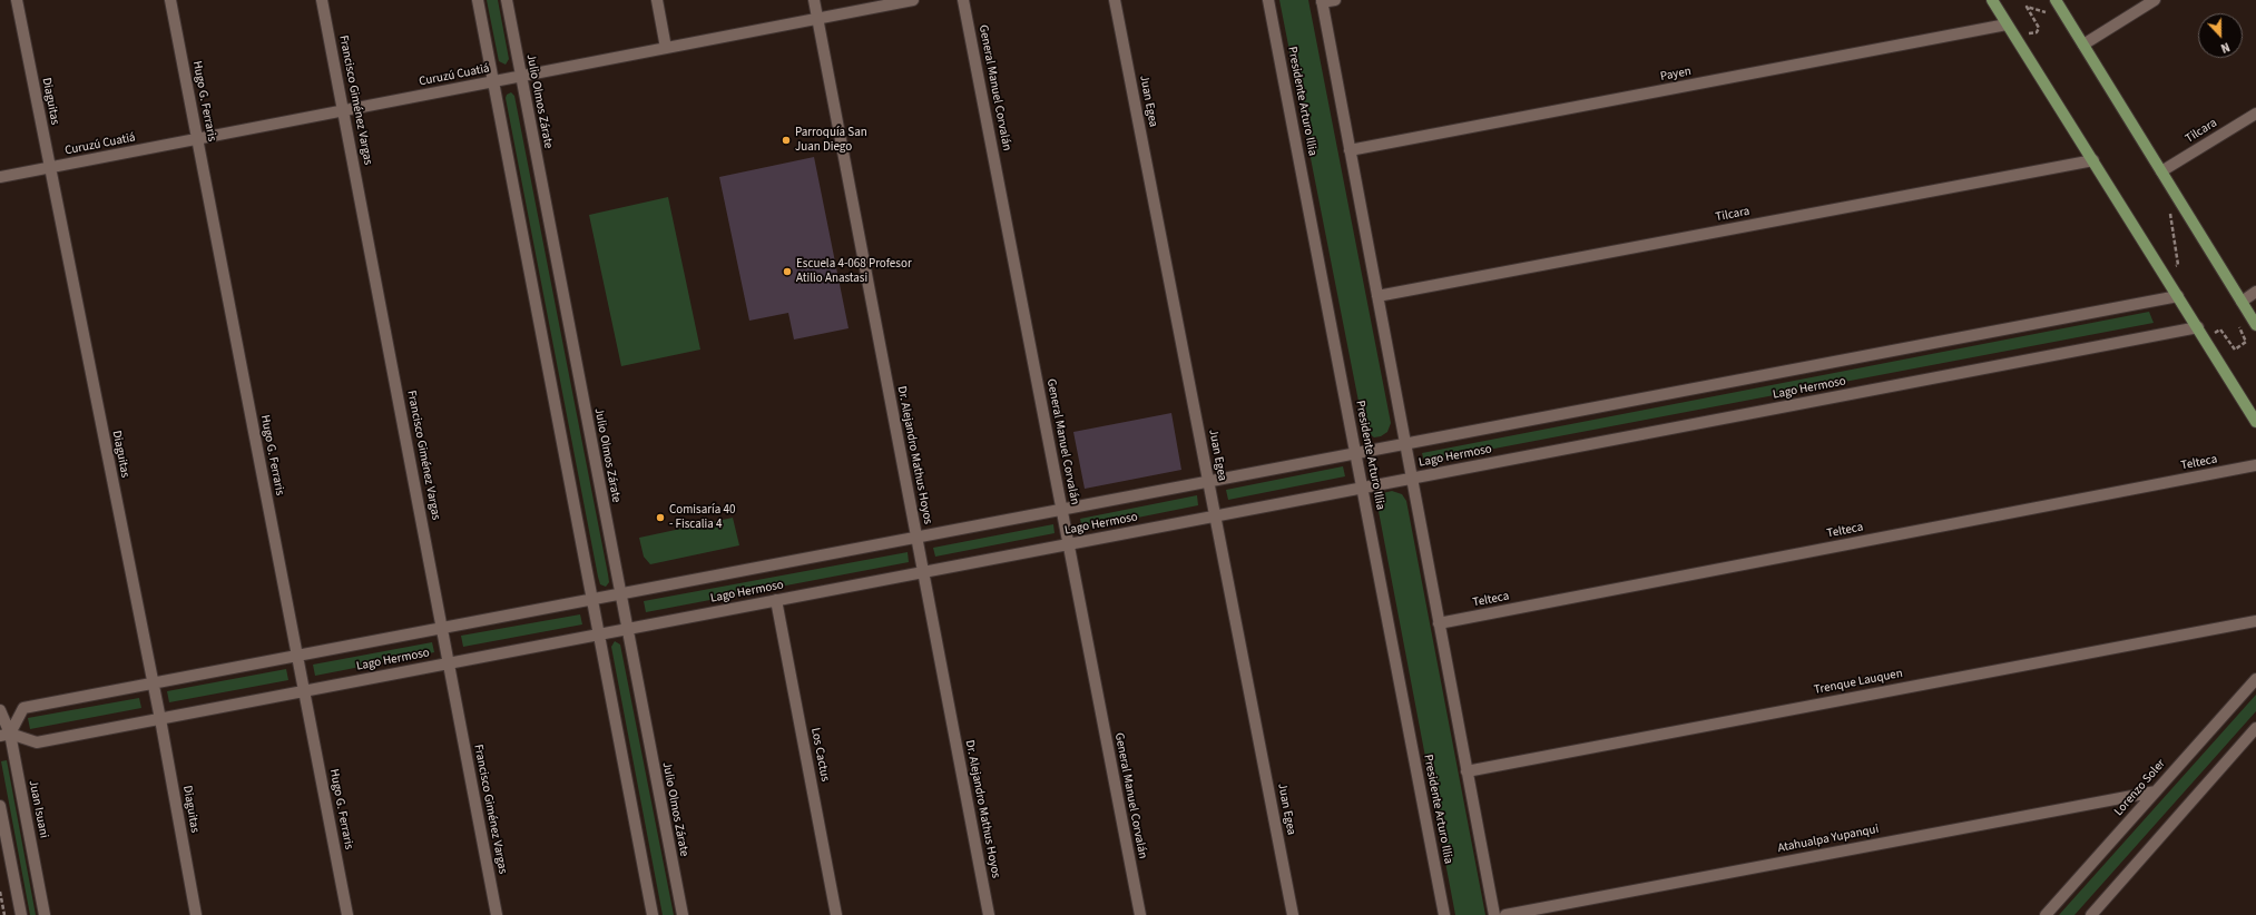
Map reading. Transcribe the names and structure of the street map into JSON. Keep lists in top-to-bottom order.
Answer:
{
  "streets": {
    "street": [
      "Payen",
      "Curuzú Cuatiá",
      "General Manuel Corvalán",
      "Francisco Giménez Vargas",
      "Diaguitas",
      "Hugo G. Ferraris",
      "Julio Olmos Zárate",
      "Juan Egea",
      "Presidente Arturo Illia",
      "Tilcara",
      "Lago Hermoso",
      "Dr. Alejandro Mathus Hoyos",
      "Telteca",
      "Trenque Lauquen",
      "Los Cactus",
      "Lorenzo Soler",
      "Juan Isuani",
      "Atahualpa Yupanqui"
    ]
  },
  "crossings": [
    ["Curuzú Cuatiá", "Francisco Giménez Vargas"],
    ["Curuzú Cuatiá", "Diaguitas"],
    ["Curuzú Cuatiá", "Hugo G. Ferraris"],
    ["Curuzú Cuatiá", "Julio Olmos Zárate"],
    ["Curuzú Cuatiá", "Dr. Alejandro Mathus Hoyos"],
    ["General Manuel Corvalán", "Lago Hermoso"],
    ["Francisco Giménez Vargas", "Lago Hermoso"],
    ["Diaguitas", "Lago Hermoso"],
    ["Hugo G. Ferraris", "Lago Hermoso"],
    ["Julio Olmos Zárate", "Lago Hermoso"],
    ["Juan Egea", "Lago Hermoso"],
    ["Presidente Arturo Illia", "Lago Hermoso"],
    ["Lago Hermoso", "Dr. Alejandro Mathus Hoyos"],
    ["Lago Hermoso", "Los Cactus"],
    ["Lago Hermoso", "Juan Isuani"],
    ["Lorenzo Soler", "Atahualpa Yupanqui"]
  ],
  "places": ["Parroquía San Juan Diego", "Escuela 4-068 Profesor Atilio Anastasi", "Comisaría 40 - Fiscalia 4"],
  "north": "bottom"
}
